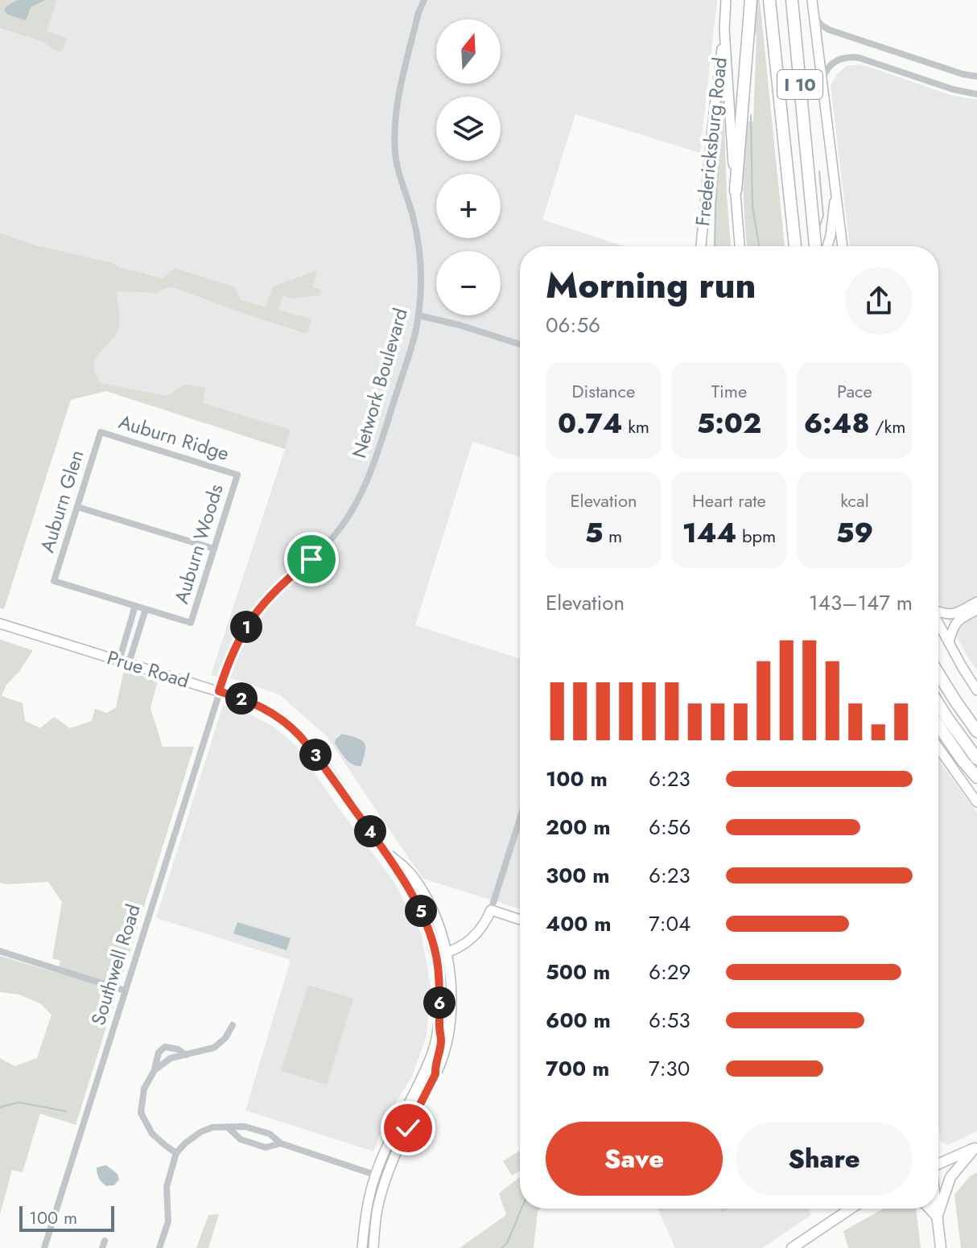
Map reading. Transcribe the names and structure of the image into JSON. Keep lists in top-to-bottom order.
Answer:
{
  "streets": {
    "highway": ["I 10"],
    "main road": ["Fredericksburg Road", "Prue Road"],
    "street": [
      "Network Boulevard",
      "Auburn Ridge",
      "Auburn Glen",
      "Auburn Woods",
      "Southwell Road"
    ]
  },
  "crossings": [
    ["Network Boulevard", "Prue Road"],
    ["Network Boulevard", "Southwell Road"],
    ["Auburn Ridge", "Auburn Glen"],
    ["Auburn Ridge", "Auburn Woods"],
    ["Prue Road", "Southwell Road"]
  ],
  "scale_bar": "100 m",
  "north": "top",
  "page": {
    "map_buttons": ["+", "−"],
    "heading": ["Morning run", "06:56"],
    "stats": [
      ["Distance", "0.74 km"],
      ["Time", "5:02"],
      ["Pace", "6:48 /km"],
      ["Elevation", "5 m"],
      ["Heart rate", "144 bpm"],
      ["kcal", "59"]
    ],
    "chart": ["Elevation", "143–147 m"],
    "pins": [
      "1",
      "2",
      "3",
      "4",
      "5",
      "6"
    ],
    "list": [
      {
        "name": "100 m",
        "note": "6:23"
      },
      {
        "name": "200 m",
        "note": "6:56"
      },
      {
        "name": "300 m",
        "note": "6:23"
      },
      {
        "name": "400 m",
        "note": "7:04"
      },
      {
        "name": "500 m",
        "note": "6:29"
      },
      {
        "name": "600 m",
        "note": "6:53"
      },
      {
        "name": "700 m",
        "note": "7:30"
      }
    ],
    "buttons": ["Save", "Share"],
    "scale": "100 m"
  }
}
